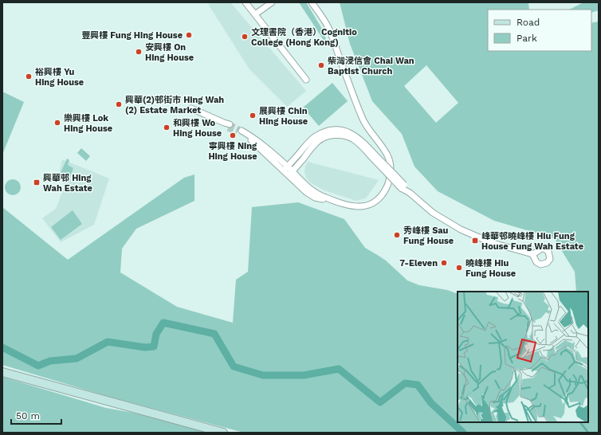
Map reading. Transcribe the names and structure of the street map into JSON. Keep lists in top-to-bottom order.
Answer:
{
  "places": {
    "other": [
      "豐興樓 Fung Hing House",
      "文理書院（香港）Cognitio College (Hong Kong)",
      "安興樓 On Hing House",
      "柴灣浸信會 Chai Wan Baptist Church",
      "裕興樓 Yu Hing House",
      "興華(2)邨街市 Hing Wah (2) Estate Market",
      "展興樓 Chin Hing House",
      "樂興樓 Lok Hing House",
      "和興樓 Wo Hing House",
      "寧興樓 Ning Hing House",
      "秀峰樓 Sau Fung House",
      "7-Eleven",
      "曉峰樓 Hiu Fung House"
    ],
    "transit": ["興華邨 Hing Wah Estate", "峰華邨曉峰樓 Hiu Fung House Fung Wah Estate"]
  },
  "legend": ["Road", "Park"],
  "scale_bar": "50 m"
}
